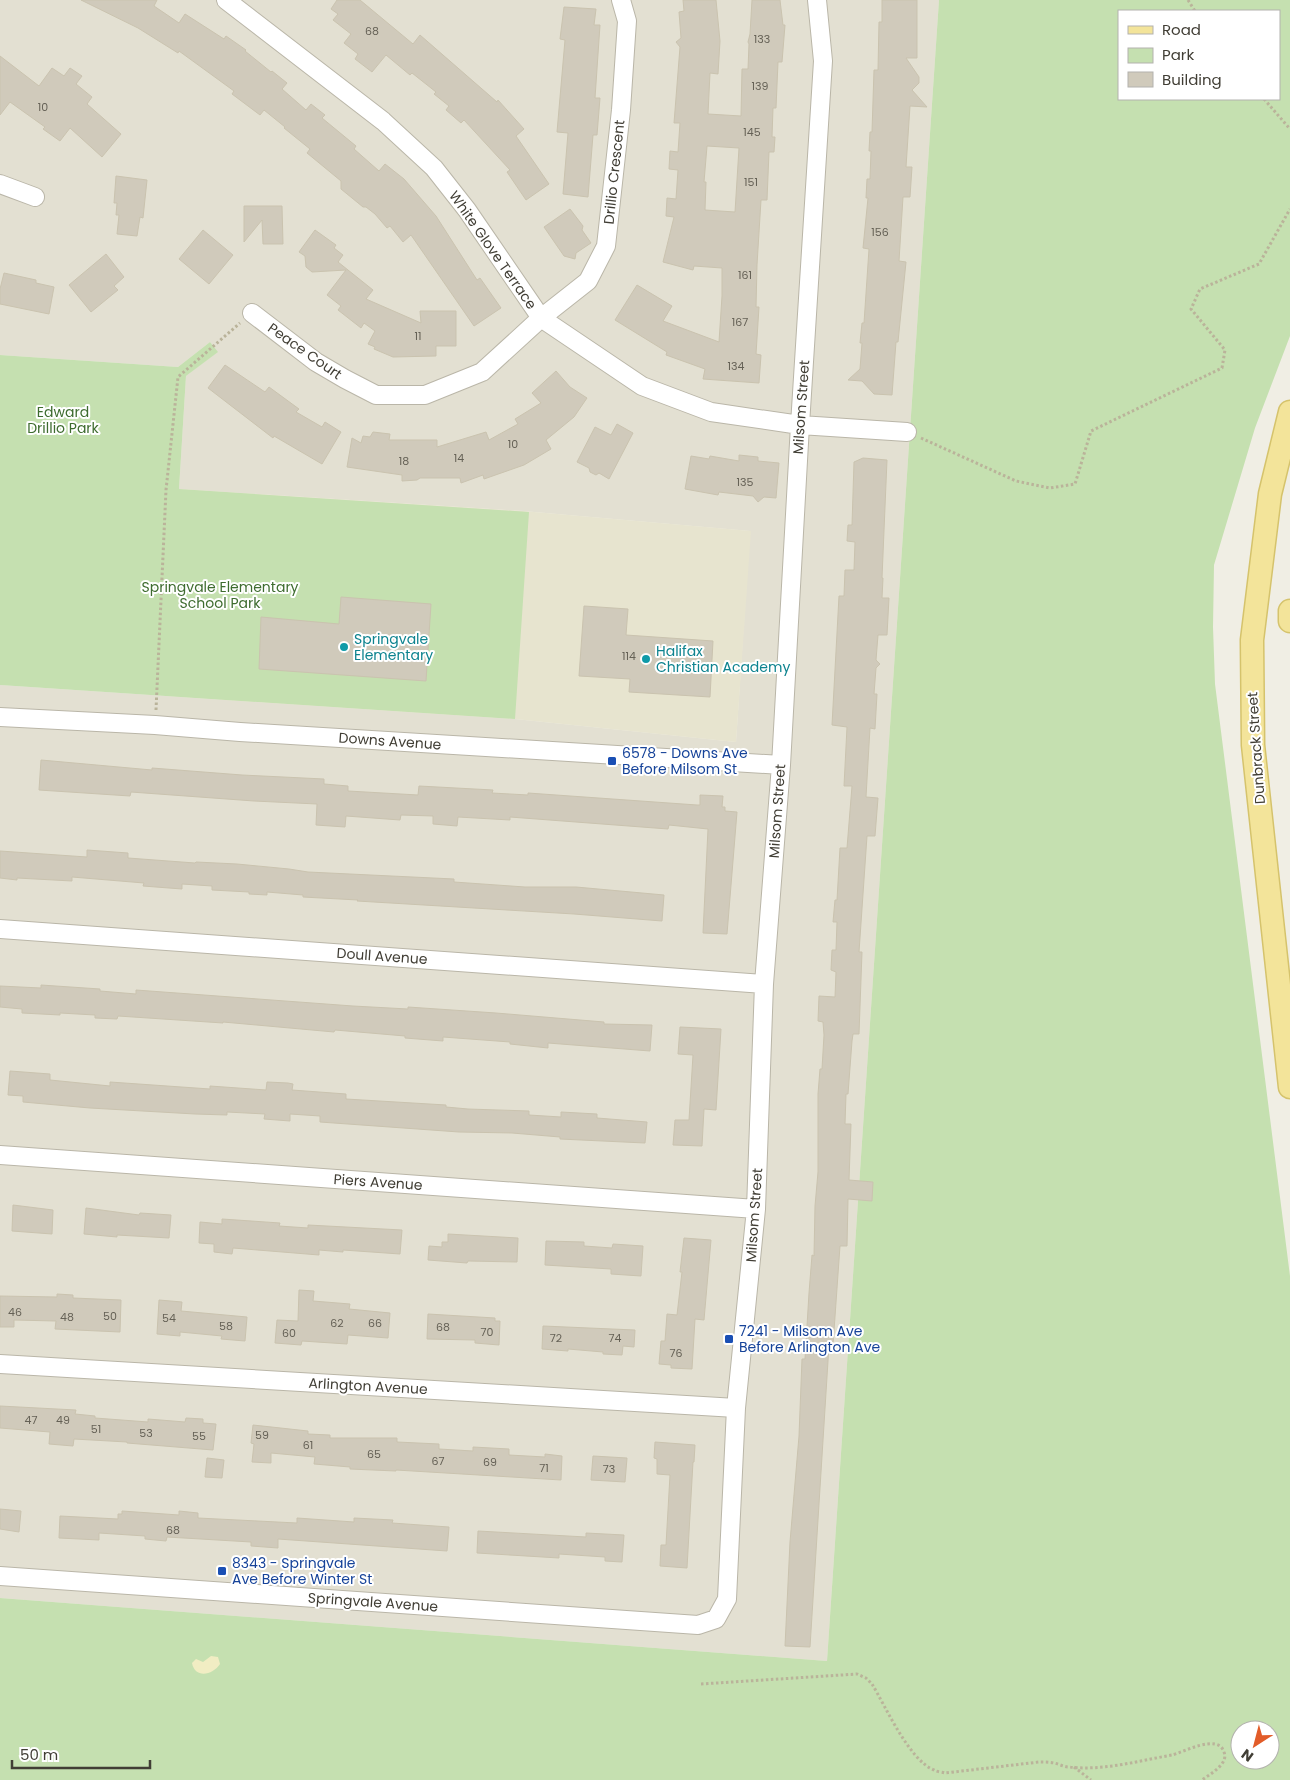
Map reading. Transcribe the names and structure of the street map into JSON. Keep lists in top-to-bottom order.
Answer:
{
  "streets": {
    "main road": ["Dunbrack Street"],
    "street": [
      "Drillio Crescent",
      "White Glove Terrace",
      "Peace Court",
      "Milsom Street",
      "Downs Avenue",
      "Doull Avenue",
      "Piers Avenue",
      "Arlington Avenue",
      "Springvale Avenue"
    ]
  },
  "crossings": [
    ["Drillio Crescent", "White Glove Terrace"],
    ["Drillio Crescent", "Peace Court"],
    ["White Glove Terrace", "Peace Court"],
    ["White Glove Terrace", "Milsom Street"],
    ["Milsom Street", "Downs Avenue"],
    ["Milsom Street", "Doull Avenue"],
    ["Milsom Street", "Piers Avenue"],
    ["Milsom Street", "Arlington Avenue"],
    ["Milsom Street", "Springvale Avenue"]
  ],
  "parks": ["Edward Drillio Park", "Springvale Elementary School Park"],
  "places": {
    "other": ["Springvale Elementary", "Halifax Christian Academy"],
    "transit": ["6578 - Downs Ave Before Milsom St", "7241 - Milsom Ave Before Arlington Ave", "8343 - Springvale Ave Before Winter St"]
  },
  "house_numbers": [
    "68",
    "133",
    "139",
    "10",
    "145",
    "151",
    "156",
    "161",
    "167",
    "11",
    "134",
    "10",
    "14",
    "18",
    "135",
    "114",
    "46",
    "50",
    "48",
    "54",
    "62",
    "66",
    "58",
    "68",
    "70",
    "60",
    "72",
    "74",
    "76",
    "47",
    "49",
    "51",
    "53",
    "59",
    "55",
    "61",
    "65",
    "67",
    "69",
    "71",
    "73",
    "68"
  ],
  "legend": ["Road", "Park", "Building"],
  "scale_bar": "50 m",
  "north": "bottom left"
}
